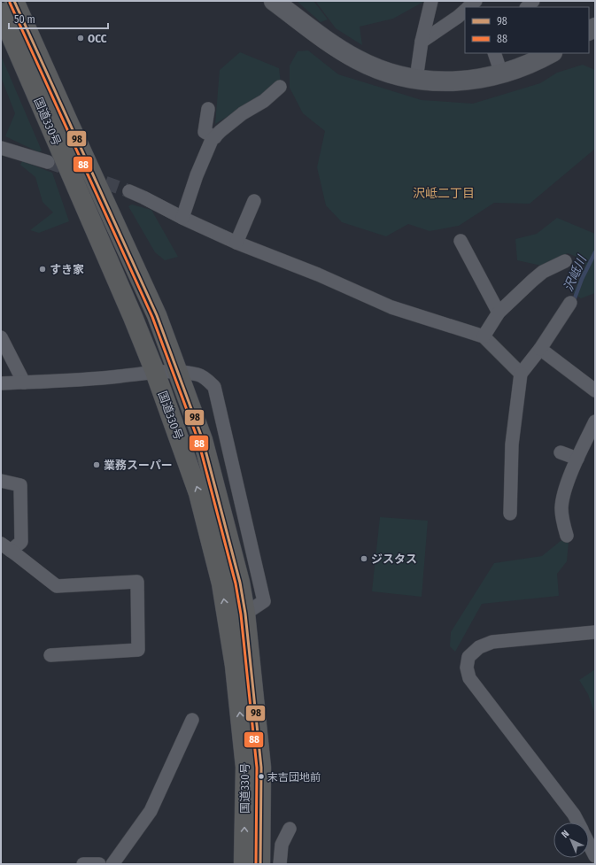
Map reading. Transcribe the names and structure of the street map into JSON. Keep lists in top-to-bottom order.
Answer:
{
  "streets": {
    "highway": ["国道330号"]
  },
  "districts": ["沢岻二丁目"],
  "water": ["沢岻川"],
  "places": [
    "OCC",
    "すき家",
    "業務スーパー",
    "ジスタス",
    "末吉団地前"
  ],
  "lines": ["transit line 98", "transit line 88"],
  "legend": ["98", "88"],
  "scale_bar": "50 m",
  "north": "top left"
}
